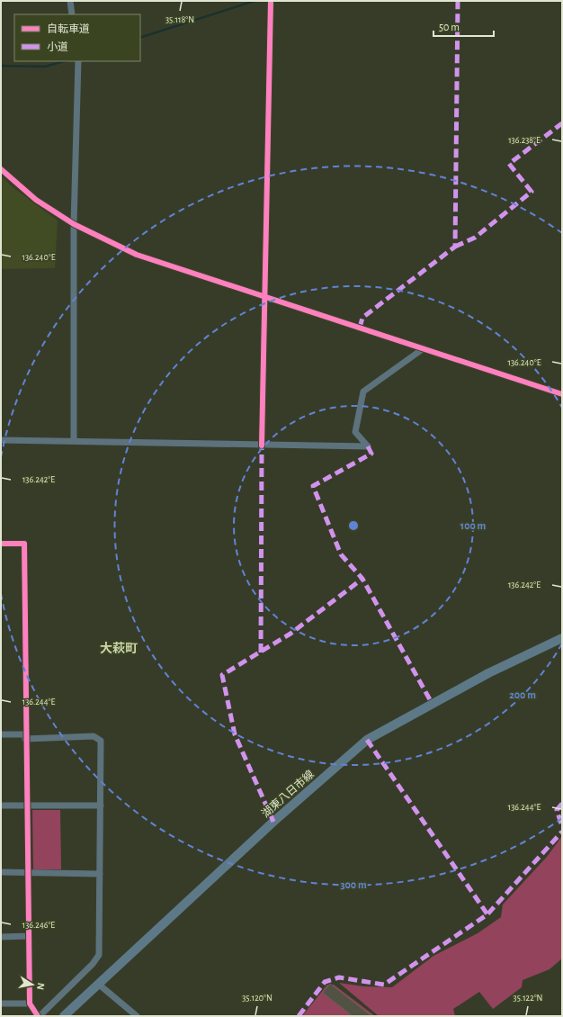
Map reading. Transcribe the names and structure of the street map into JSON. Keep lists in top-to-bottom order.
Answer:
{
  "streets": {
    "main road": ["湖東八日市線"]
  },
  "districts": ["大萩町"],
  "legend": ["自転車道", "小道"],
  "scale_bar": "50 m",
  "north": "right",
  "coordinates": [
    "35.118°N",
    "136.238°E",
    "136.240°E",
    "136.242°E",
    "136.244°E",
    "136.246°E",
    "35.120°N",
    "35.122°N"
  ],
  "rings": ["100 m", "200 m", "300 m"]
}
